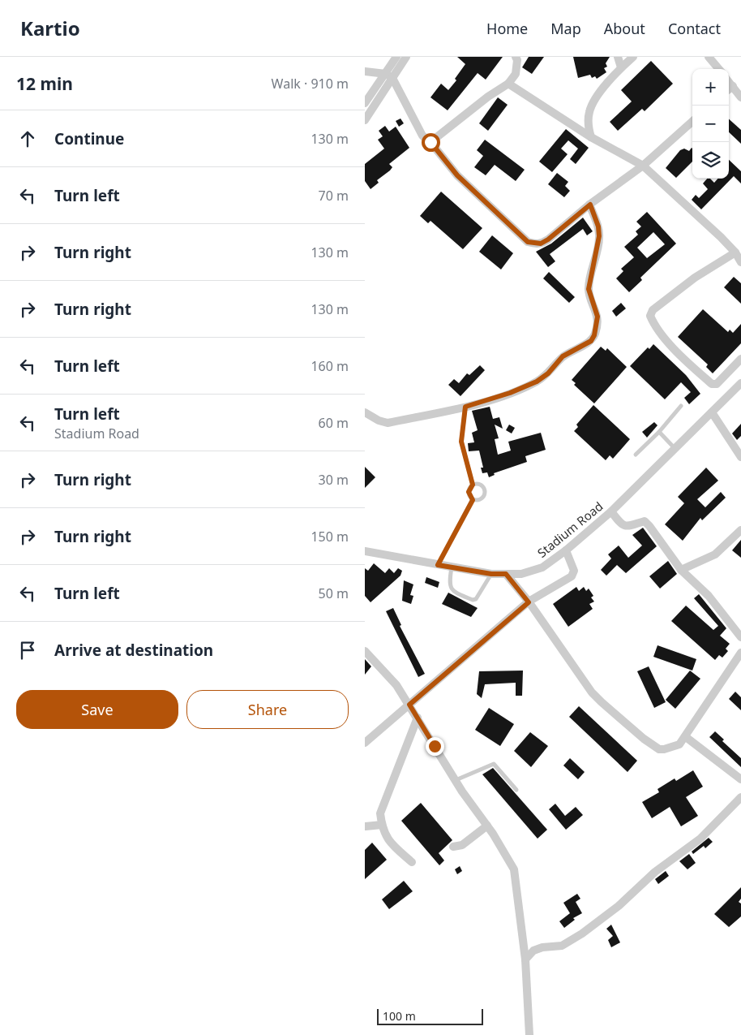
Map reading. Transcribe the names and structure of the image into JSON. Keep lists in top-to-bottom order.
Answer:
{
  "streets": {
    "street": ["Stadium Road"]
  },
  "scale_bar": "100 m",
  "page": {
    "header": "Kartio",
    "nav": [
      "Home",
      "Map",
      "About",
      "Contact"
    ],
    "heading": ["12 min", "Walk · 910 m"],
    "map_buttons": ["+", "−"],
    "list": [
      ["Continue", "130 m"],
      ["Turn left", "70 m"],
      ["Turn right", "130 m"],
      ["Turn right", "130 m"],
      ["Turn left", "160 m"],
      ["Turn left", "Stadium Road", "60 m"],
      ["Turn right", "30 m"],
      ["Turn right", "150 m"],
      ["Turn left", "50 m"],
      "Arrive at destination"
    ],
    "buttons": ["Save", "Share"],
    "scale": "100 m"
  }
}
